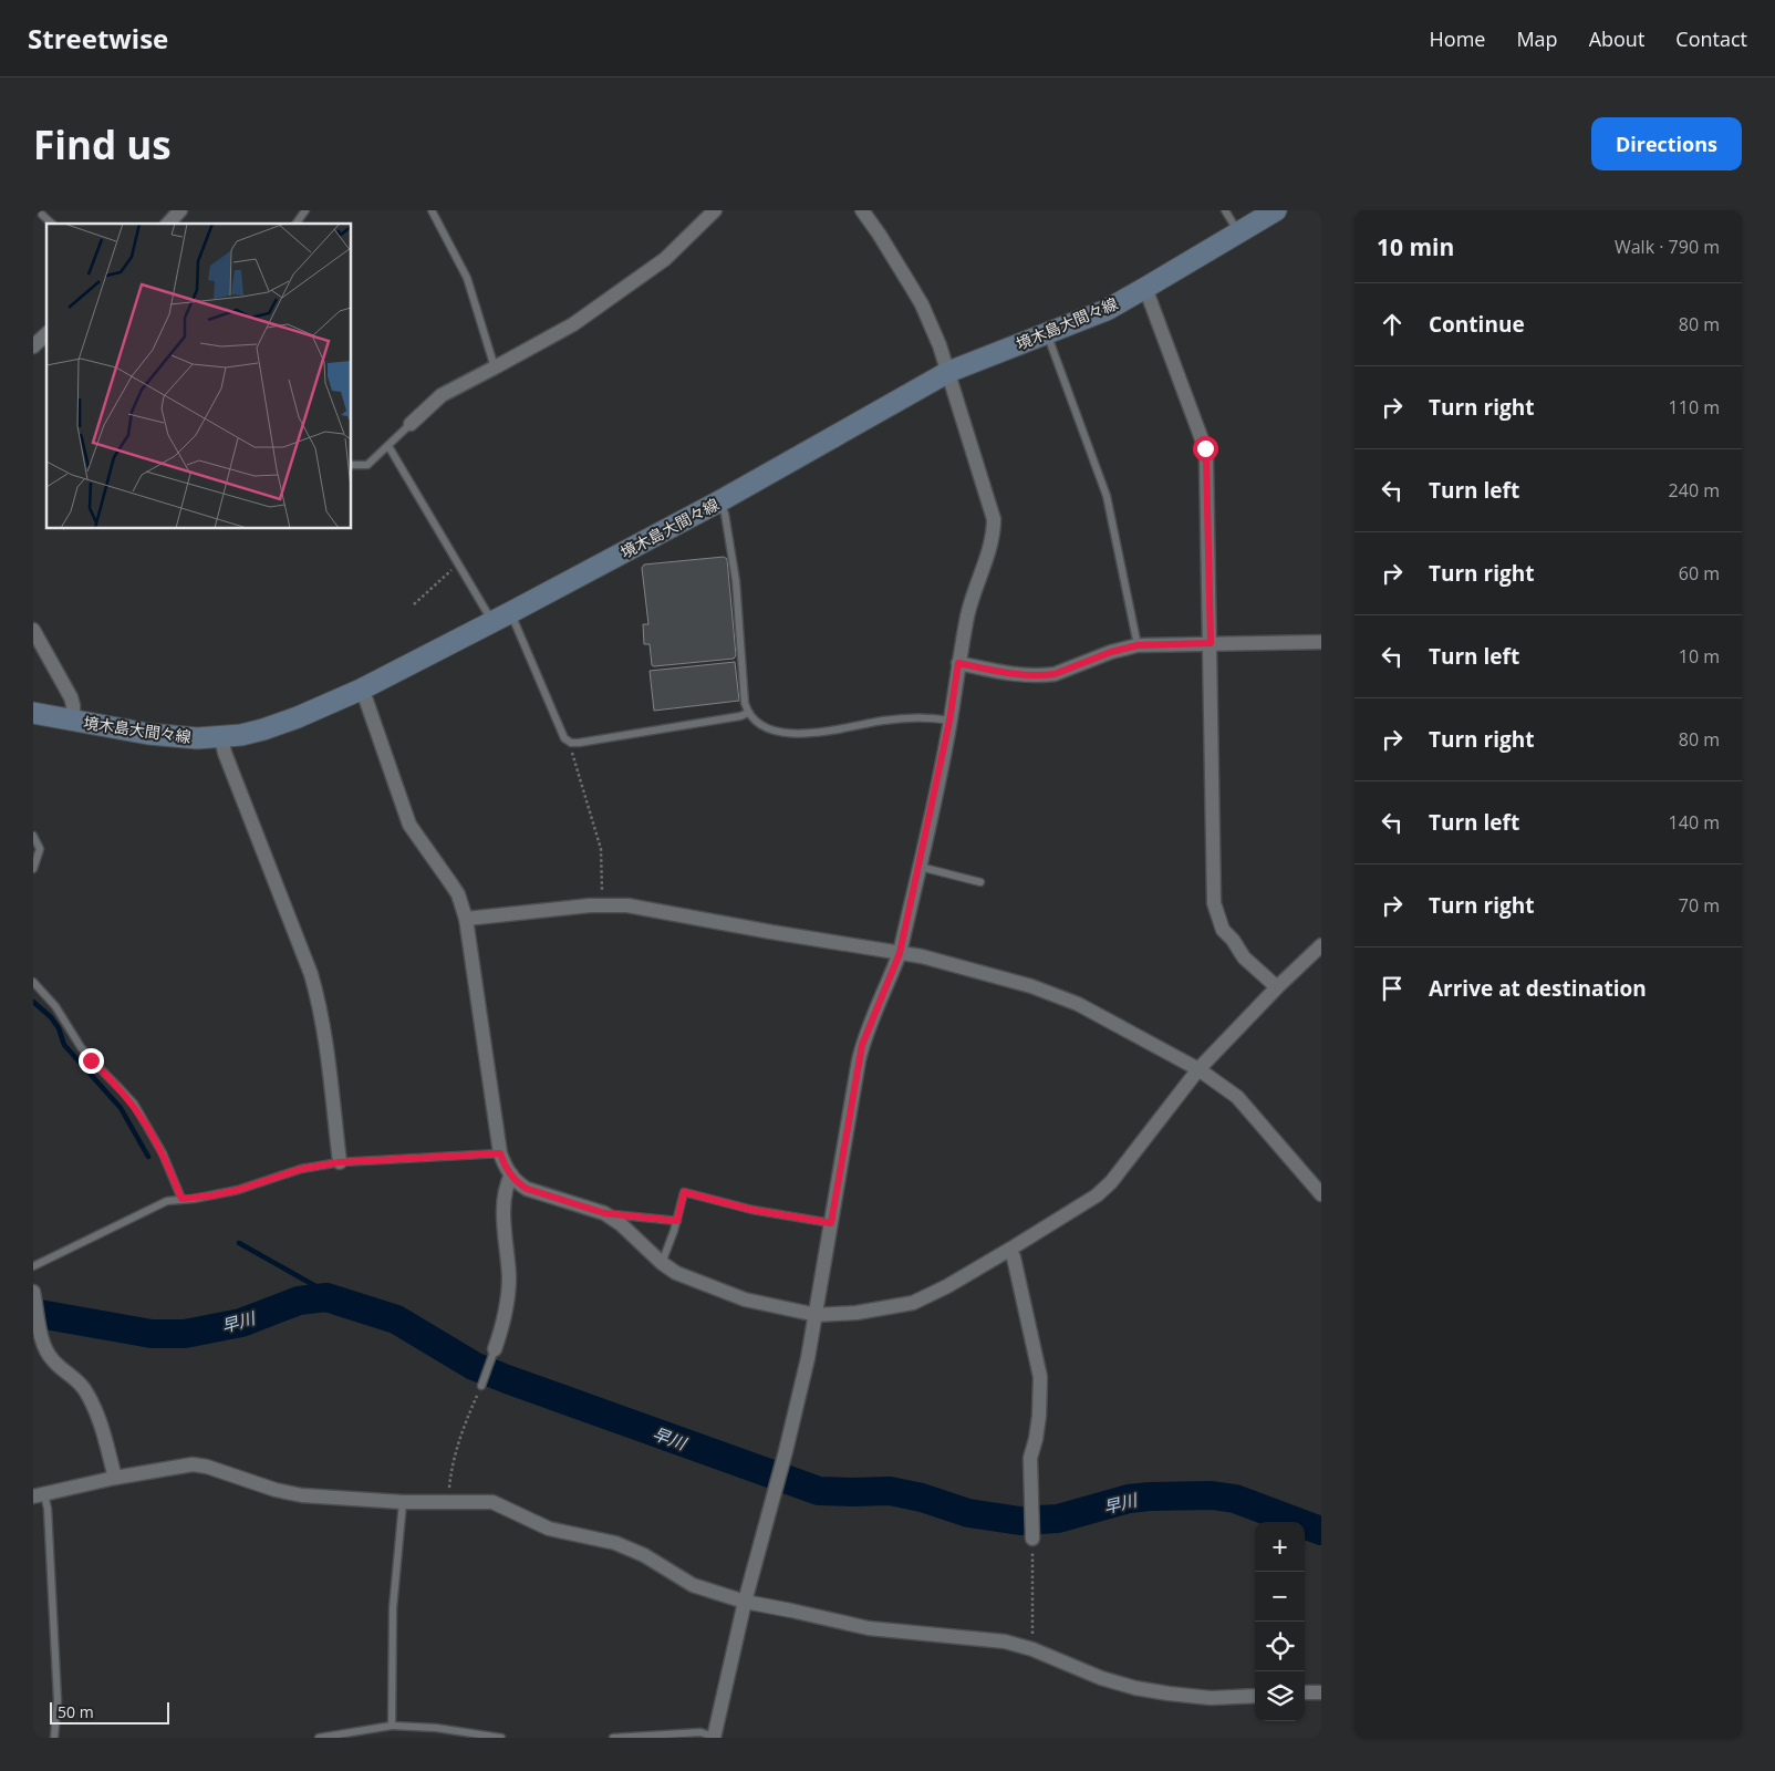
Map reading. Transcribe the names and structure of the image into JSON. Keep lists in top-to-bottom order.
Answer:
{
  "streets": {
    "main road": ["境木島大間々線"]
  },
  "water": ["早川"],
  "scale_bar": "50 m",
  "page": {
    "header": "Streetwise",
    "nav": [
      "Home",
      "Map",
      "About",
      "Contact"
    ],
    "buttons": "Directions",
    "title": "Find us",
    "heading": ["10 min", "Walk · 790 m"],
    "list": [
      ["Continue", "80 m"],
      ["Turn right", "110 m"],
      ["Turn left", "240 m"],
      ["Turn right", "60 m"],
      ["Turn left", "10 m"],
      ["Turn right", "80 m"],
      ["Turn left", "140 m"],
      ["Turn right", "70 m"],
      "Arrive at destination"
    ],
    "map_buttons": ["+", "−"],
    "scale": "50 m"
  }
}
